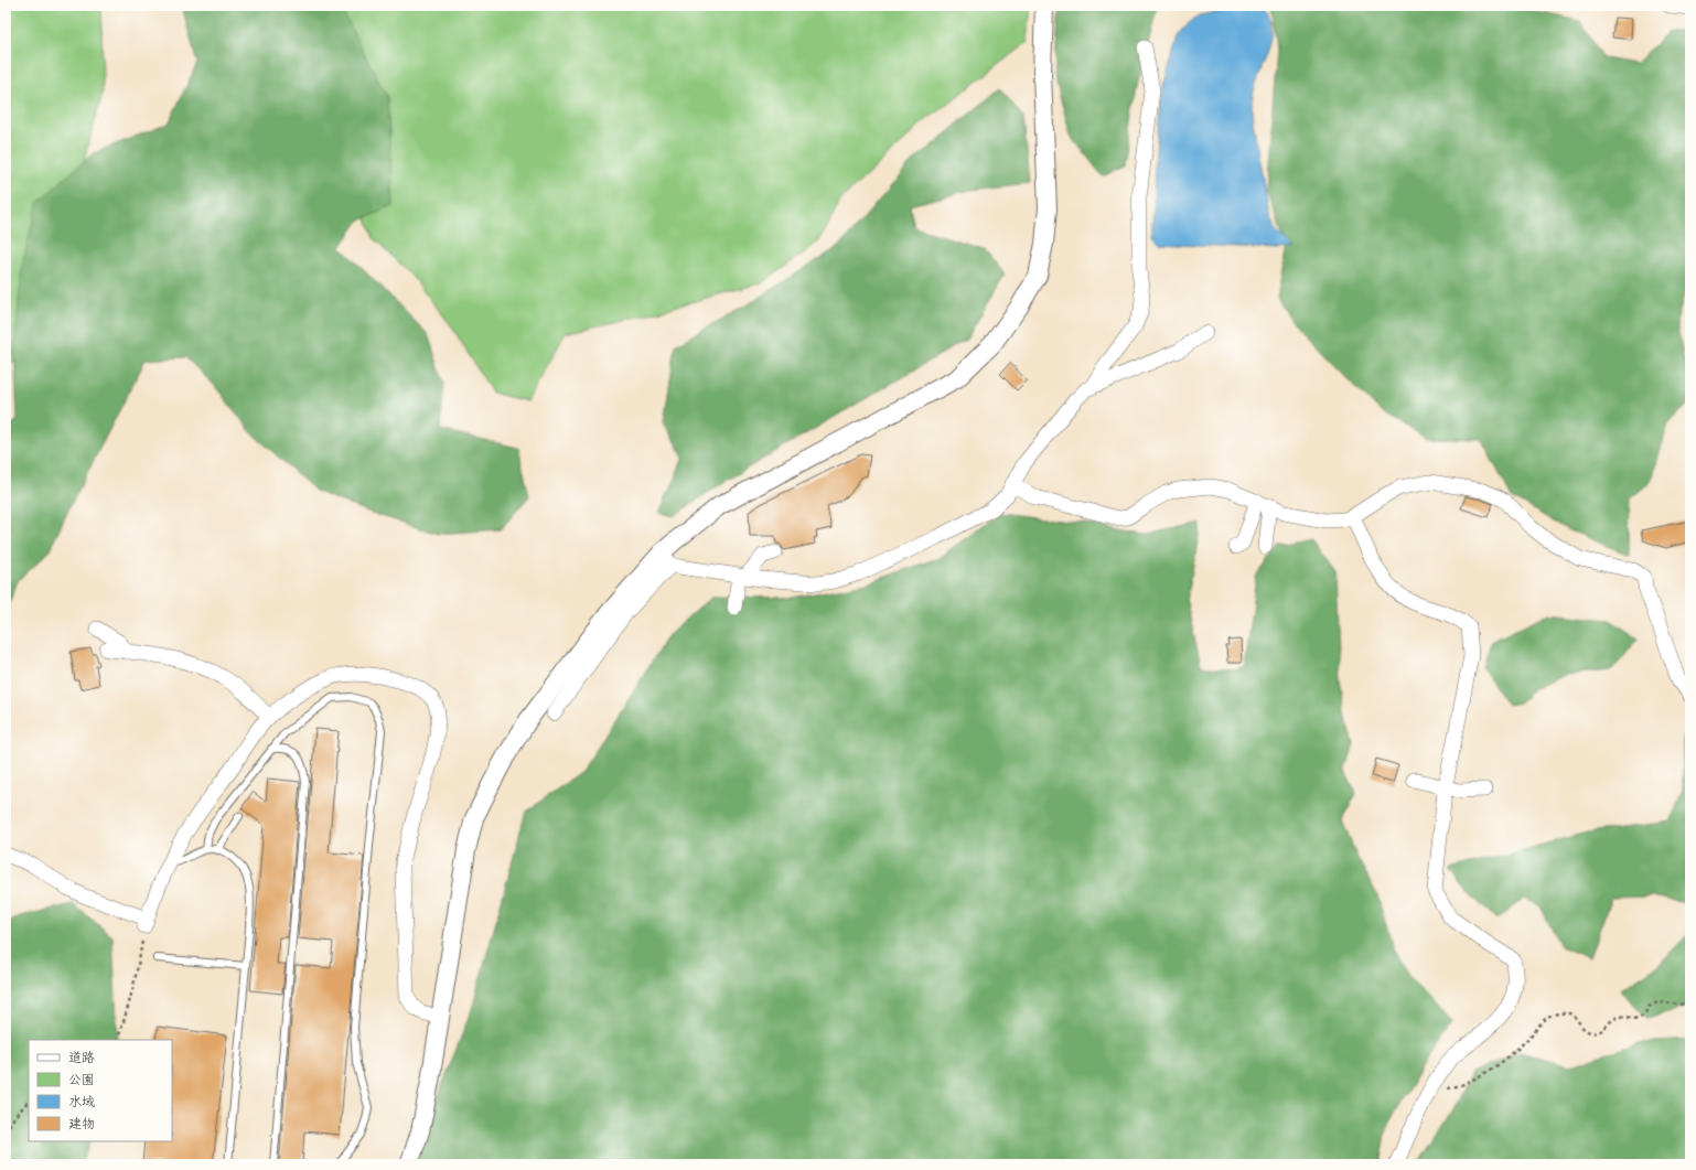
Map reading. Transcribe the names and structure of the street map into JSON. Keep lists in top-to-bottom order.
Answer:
{
  "legend": [
    "道路",
    "公園",
    "水域",
    "建物"
  ]
}
